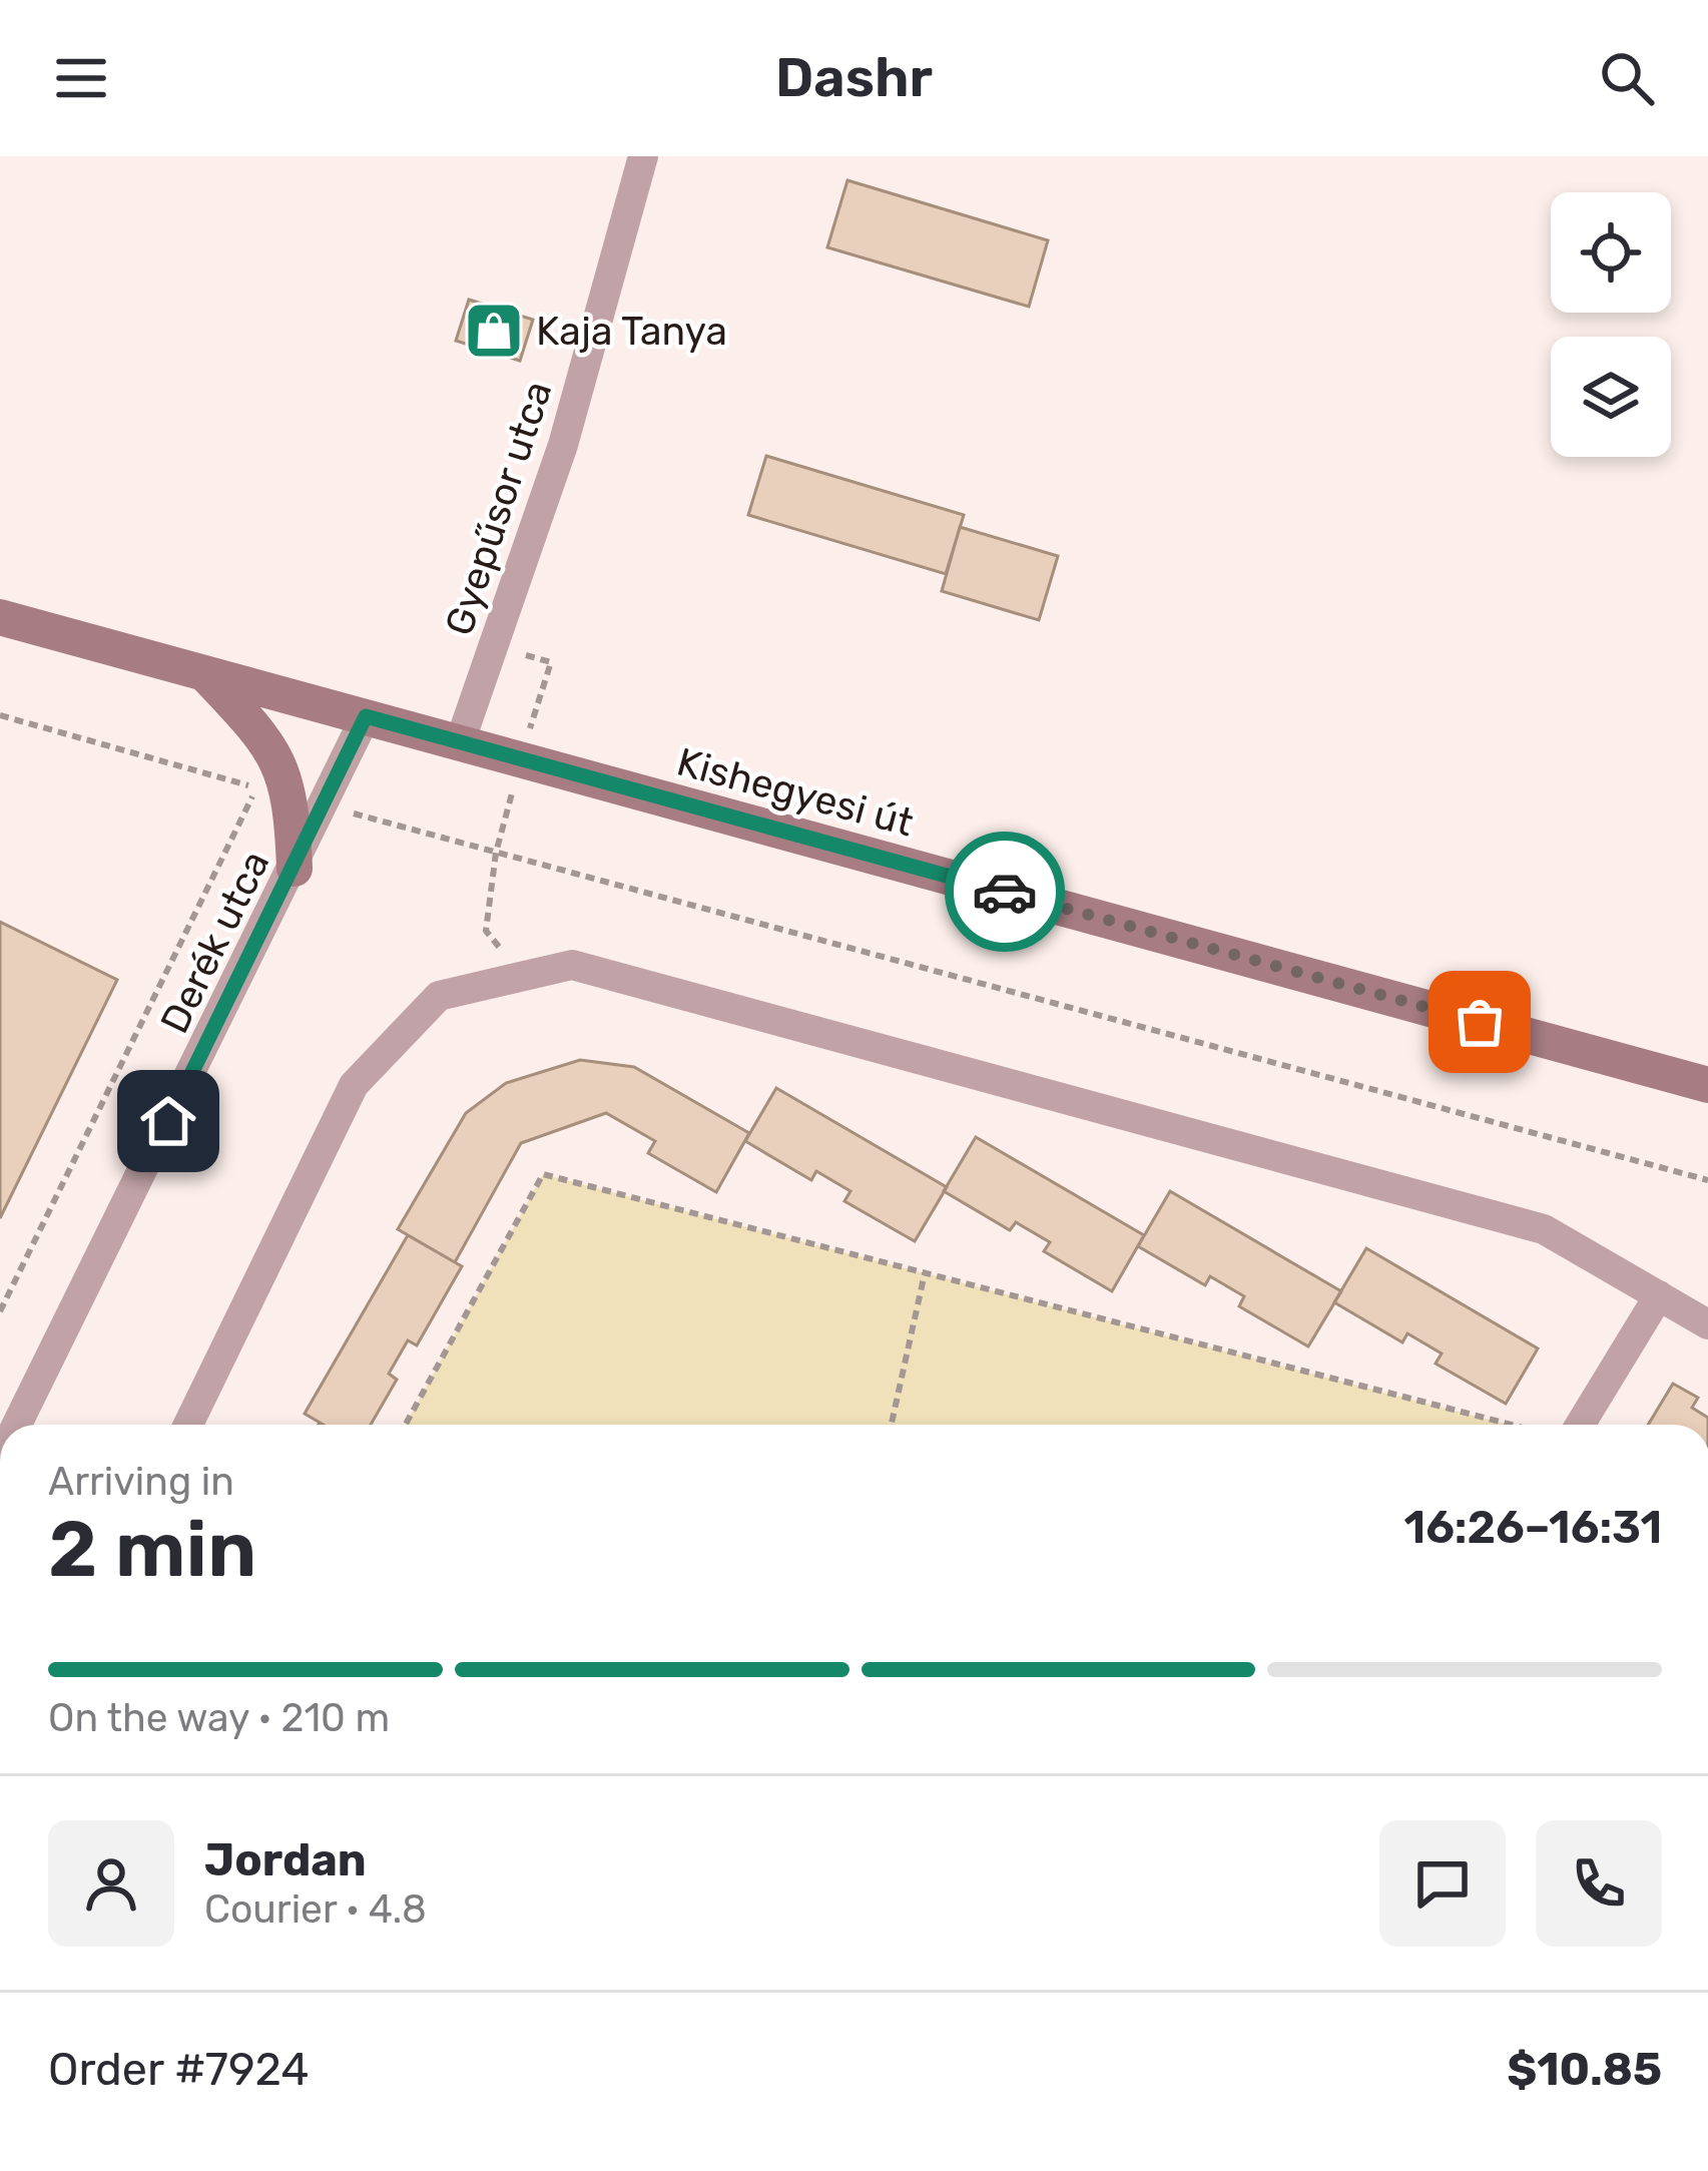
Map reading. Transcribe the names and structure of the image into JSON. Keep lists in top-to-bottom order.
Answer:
{
  "streets": {
    "street": ["Gyepűsor utca", "Kishegyesi út", "Derék utca"]
  },
  "crossings": [
    ["Gyepűsor utca", "Kishegyesi út"],
    ["Kishegyesi út", "Derék utca"]
  ],
  "places": {
    "shop": ["Kaja Tanya"]
  },
  "page": {
    "header": "Dashr",
    "heading": ["2 min", "Arriving in", "16:26–16:31"],
    "panel": [
      "Jordan",
      "Courier · 4.8",
      "Order #7924",
      "$10.85"
    ],
    "bar": "On the way · 210 m"
  }
}
